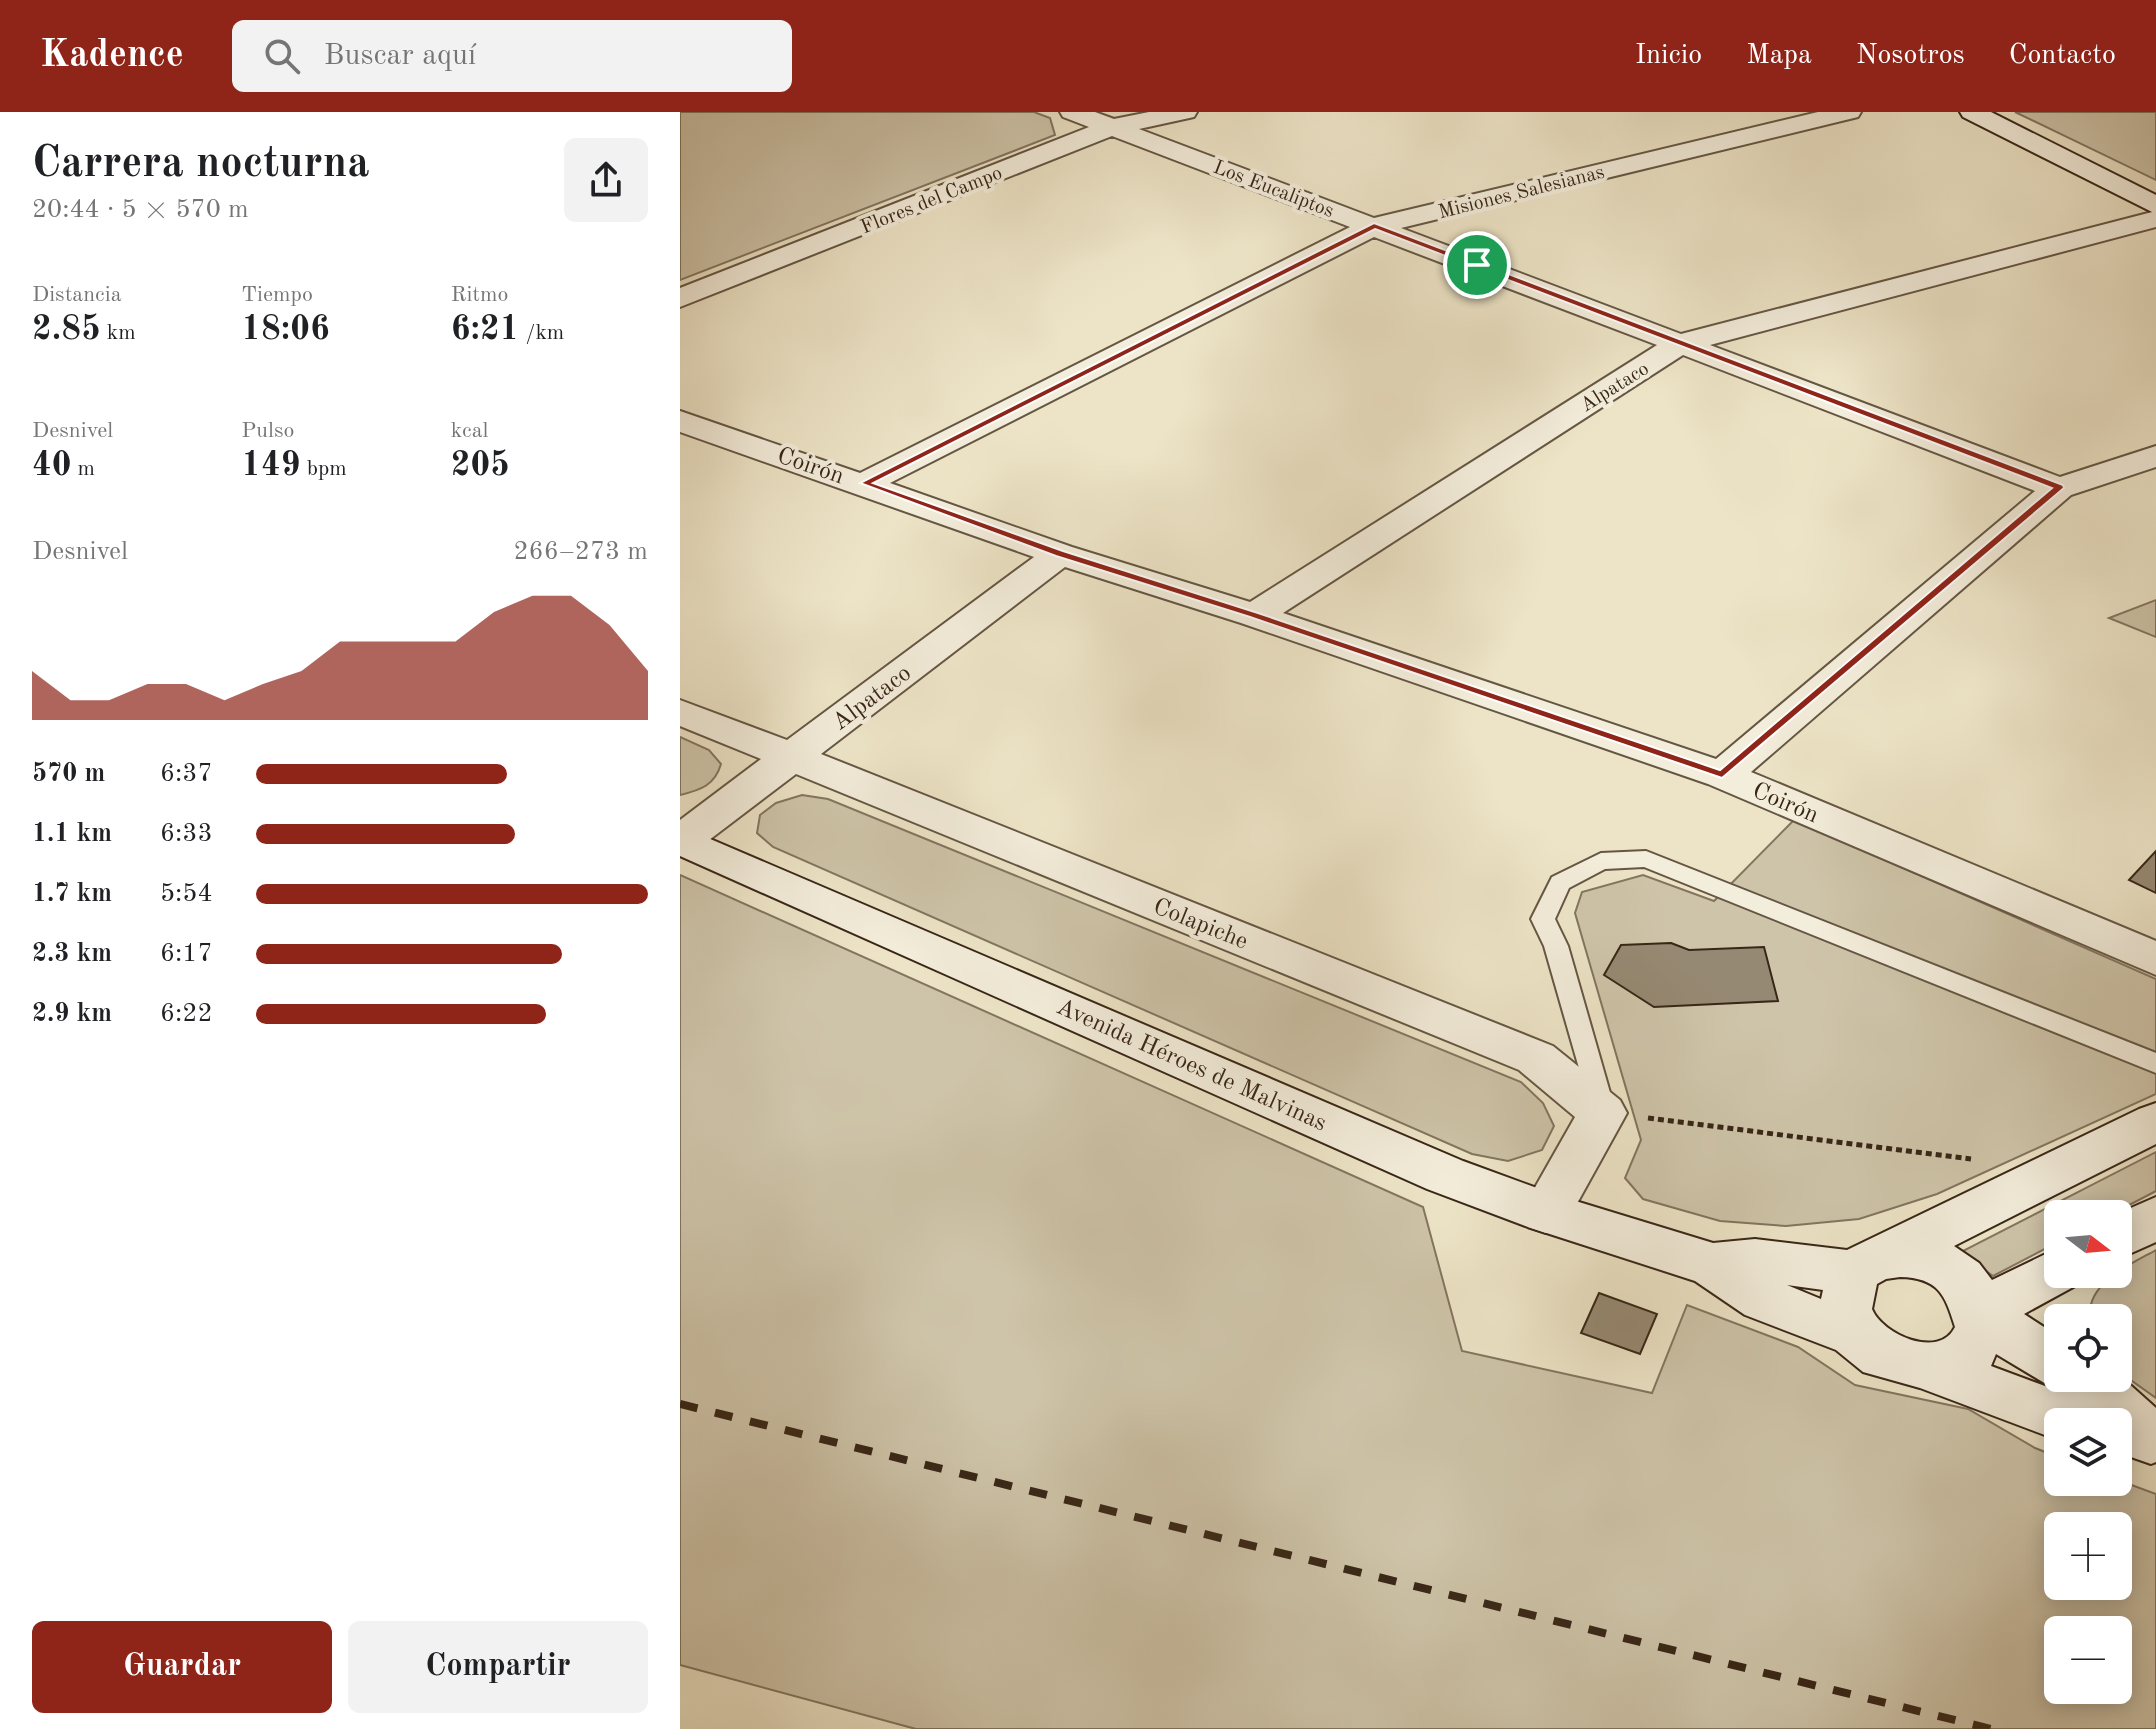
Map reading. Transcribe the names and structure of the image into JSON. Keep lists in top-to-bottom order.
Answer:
{
  "streets": {
    "street": [
      "Los Eucaliptos",
      "Misiones Salesianas",
      "Flores del Campo",
      "Alpataco",
      "Coirón",
      "Colapiche",
      "Avenida Héroes de Malvinas"
    ]
  },
  "crossings": [
    ["Los Eucaliptos", "Misiones Salesianas"],
    ["Los Eucaliptos", "Flores del Campo"],
    ["Los Eucaliptos", "Alpataco"],
    ["Misiones Salesianas", "Coirón"],
    ["Alpataco", "Coirón"],
    ["Alpataco", "Colapiche"],
    ["Alpataco", "Avenida Héroes de Malvinas"]
  ],
  "north": "right",
  "page": {
    "header": "Kadence",
    "search": "Buscar aquí",
    "nav": [
      "Inicio",
      "Mapa",
      "Nosotros",
      "Contacto"
    ],
    "heading": ["Carrera nocturna", "20:44 · 5 × 570 m"],
    "stats": [
      ["Distancia", "2.85 km"],
      ["Tiempo", "18:06"],
      ["Ritmo", "6:21 /km"],
      ["Desnivel", "40 m"],
      ["Pulso", "149 bpm"],
      ["kcal", "205"]
    ],
    "chart": ["Desnivel", "266–273 m"],
    "list": [
      {
        "name": "570 m",
        "note": "6:37"
      },
      {
        "name": "1.1 km",
        "note": "6:33"
      },
      {
        "name": "1.7 km",
        "note": "5:54"
      },
      {
        "name": "2.3 km",
        "note": "6:17"
      },
      {
        "name": "2.9 km",
        "note": "6:22"
      }
    ],
    "map_buttons": ["+", "−"],
    "buttons": ["Guardar", "Compartir"]
  }
}
